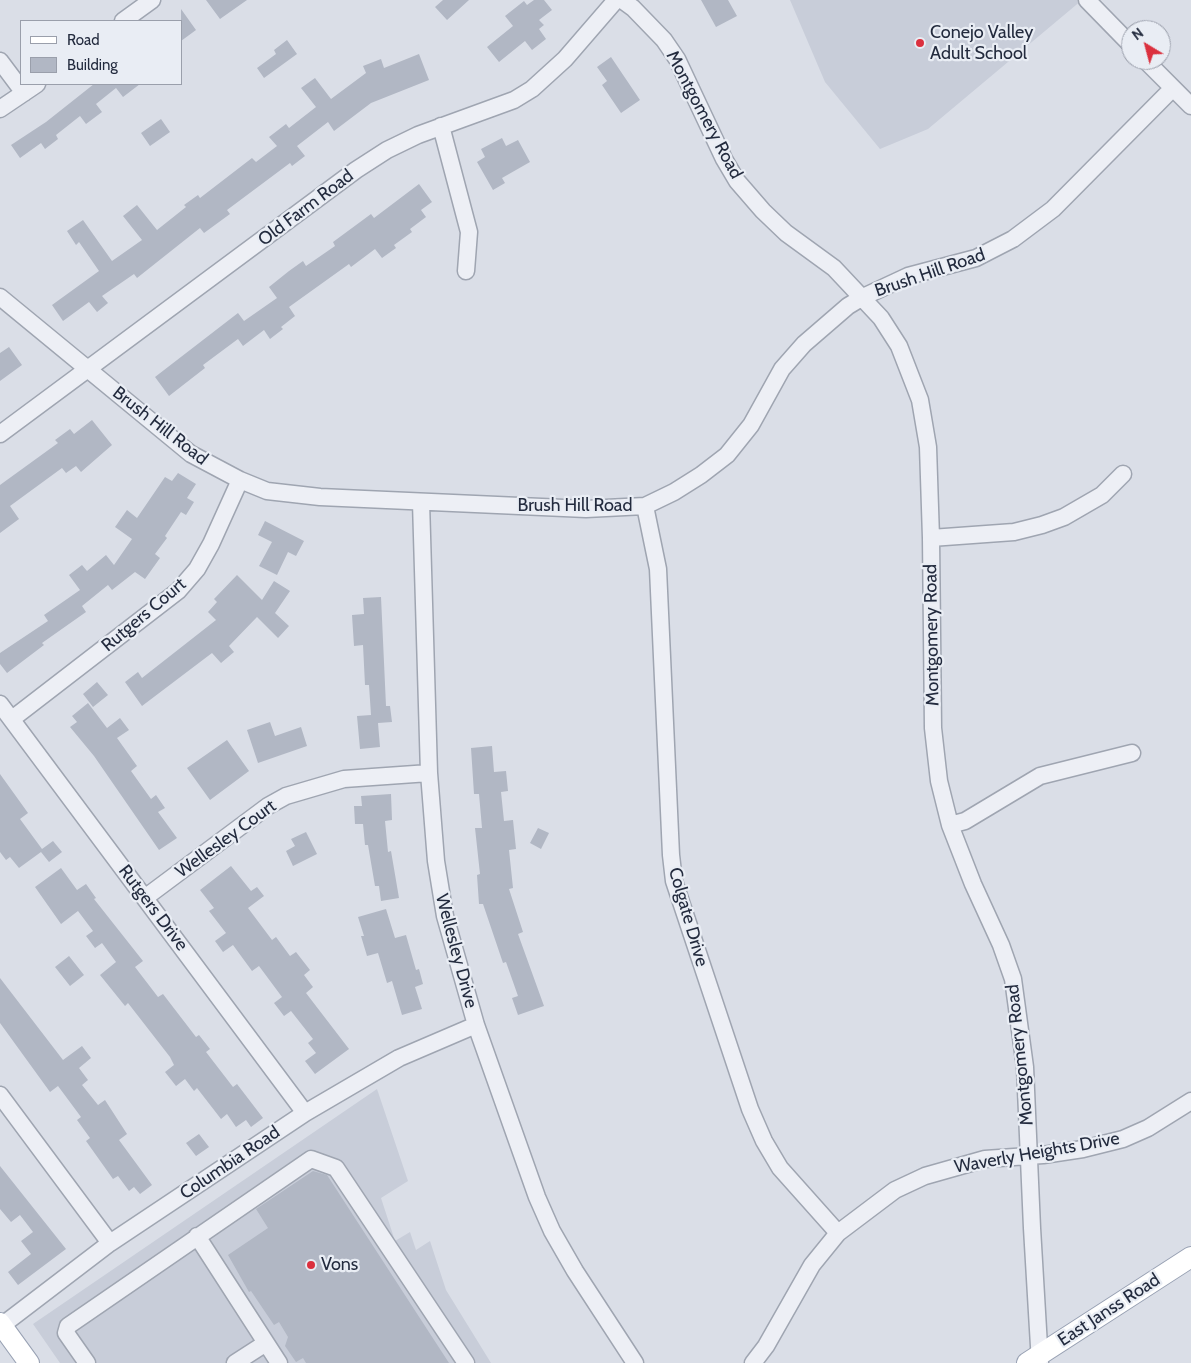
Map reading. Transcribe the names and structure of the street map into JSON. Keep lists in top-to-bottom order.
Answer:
{
  "streets": {
    "main road": ["East Janss Road"],
    "street": [
      "Montgomery Road",
      "Old Farm Road",
      "Brush Hill Road",
      "Rutgers Court",
      "Wellesley Court",
      "Rutgers Drive",
      "Colgate Drive",
      "Wellesley Drive",
      "Waverly Heights Drive",
      "Columbia Road"
    ]
  },
  "crossings": [
    ["Montgomery Road", "Brush Hill Road"],
    ["Montgomery Road", "Waverly Heights Drive"],
    ["Montgomery Road", "East Janss Road"],
    ["Old Farm Road", "Brush Hill Road"],
    ["Brush Hill Road", "Rutgers Court"],
    ["Brush Hill Road", "Colgate Drive"],
    ["Brush Hill Road", "Wellesley Drive"],
    ["Rutgers Court", "Rutgers Drive"],
    ["Wellesley Court", "Rutgers Drive"],
    ["Wellesley Court", "Wellesley Drive"],
    ["Rutgers Drive", "Columbia Road"],
    ["Colgate Drive", "Waverly Heights Drive"],
    ["Wellesley Drive", "Columbia Road"]
  ],
  "places": ["Conejo Valley Adult School", "Vons"],
  "legend": ["Road", "Building"],
  "north": "top left"
}
